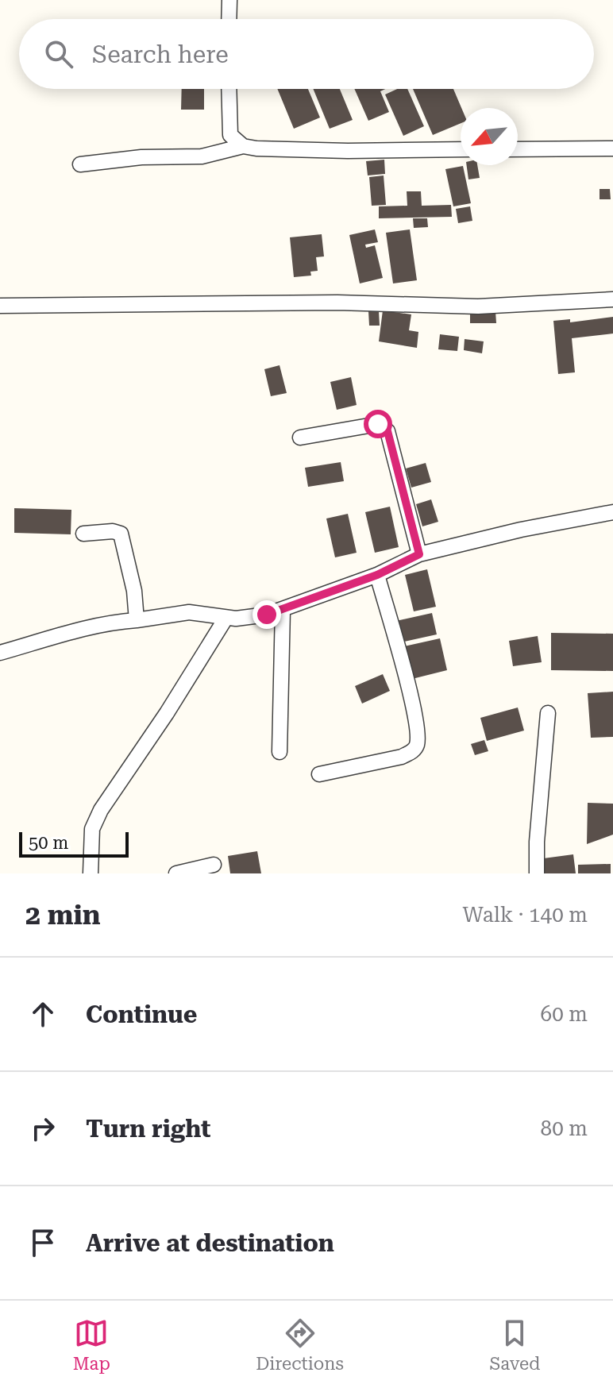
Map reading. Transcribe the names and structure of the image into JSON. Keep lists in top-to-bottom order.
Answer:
{
  "scale_bar": "50 m",
  "north": "bottom left",
  "page": {
    "search": "Search here",
    "scale": "50 m",
    "heading": ["2 min", "Walk · 140 m"],
    "list": [
      ["Continue", "60 m"],
      ["Turn right", "80 m"],
      "Arrive at destination"
    ],
    "nav": ["Map", "Directions", "Saved"]
  }
}
